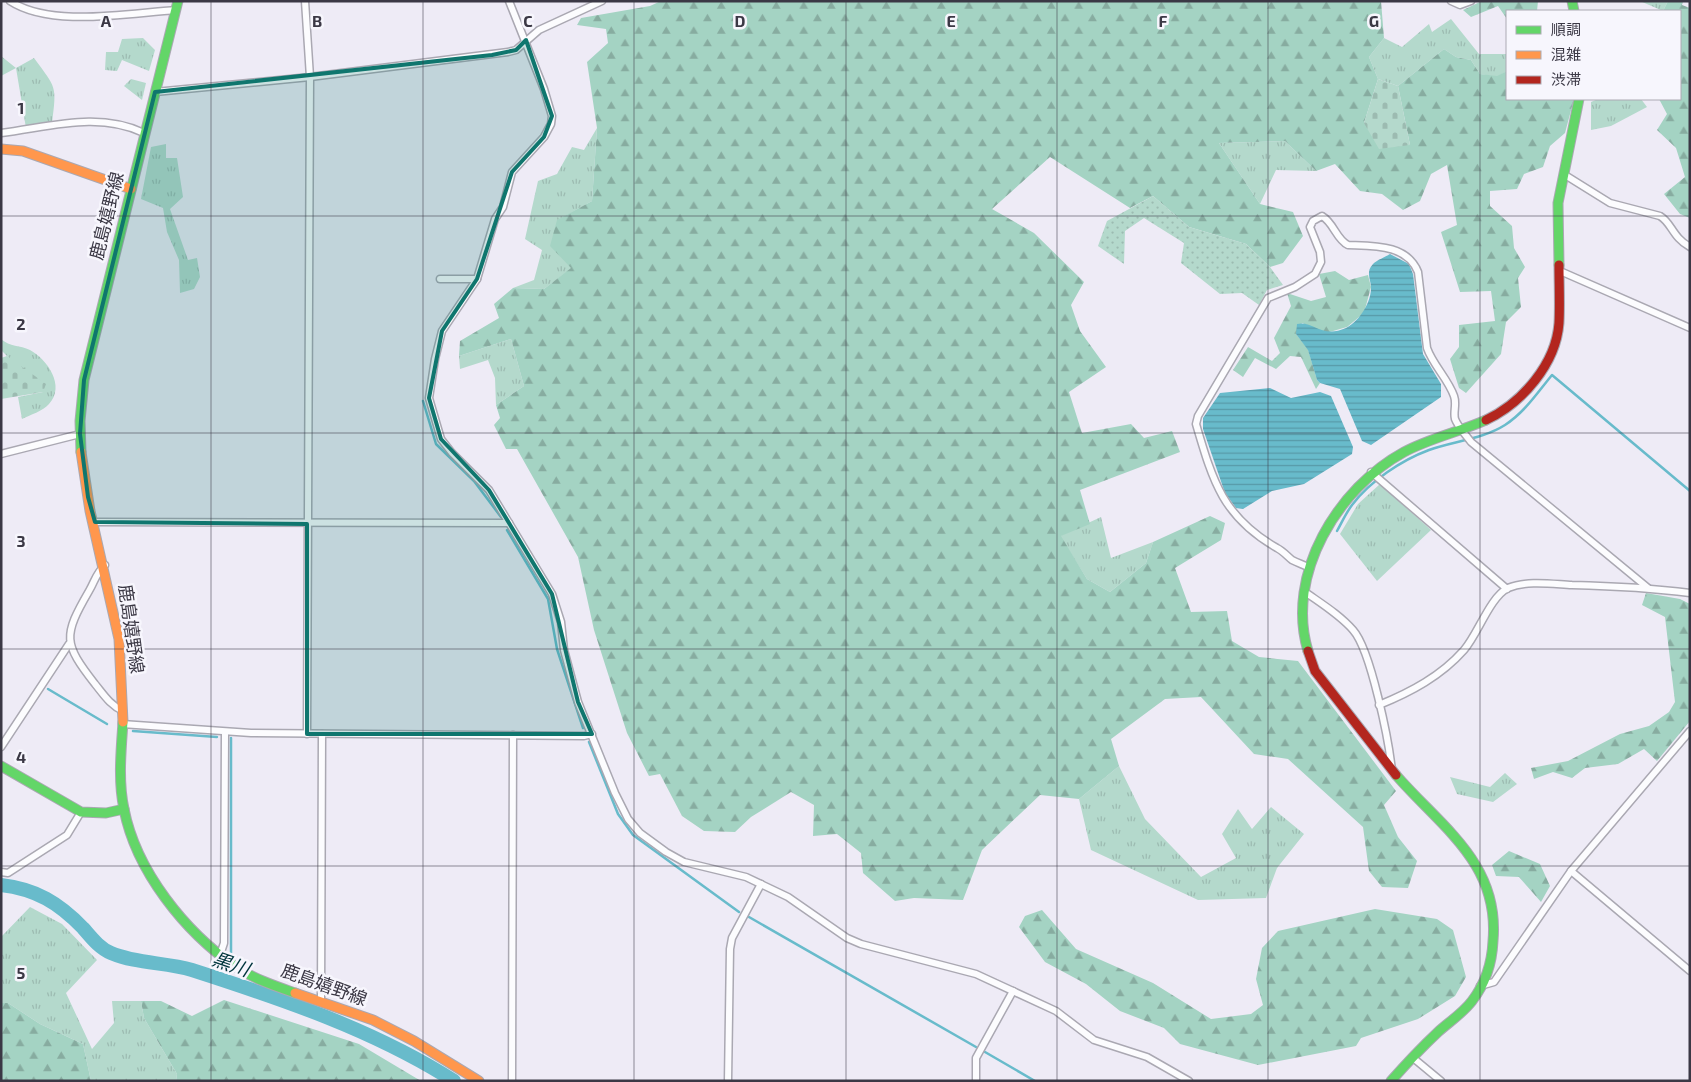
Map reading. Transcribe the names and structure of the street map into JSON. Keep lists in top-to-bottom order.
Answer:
{
  "streets": {
    "main road": ["鹿島嬉野線"]
  },
  "water": ["黒川"],
  "legend": ["順調", "混雑", "渋滞"],
  "grid": {
    "columns": [
      "A",
      "B",
      "C",
      "D",
      "E",
      "F",
      "G"
    ],
    "rows": [
      "1",
      "2",
      "3",
      "4",
      "5"
    ]
  }
}
